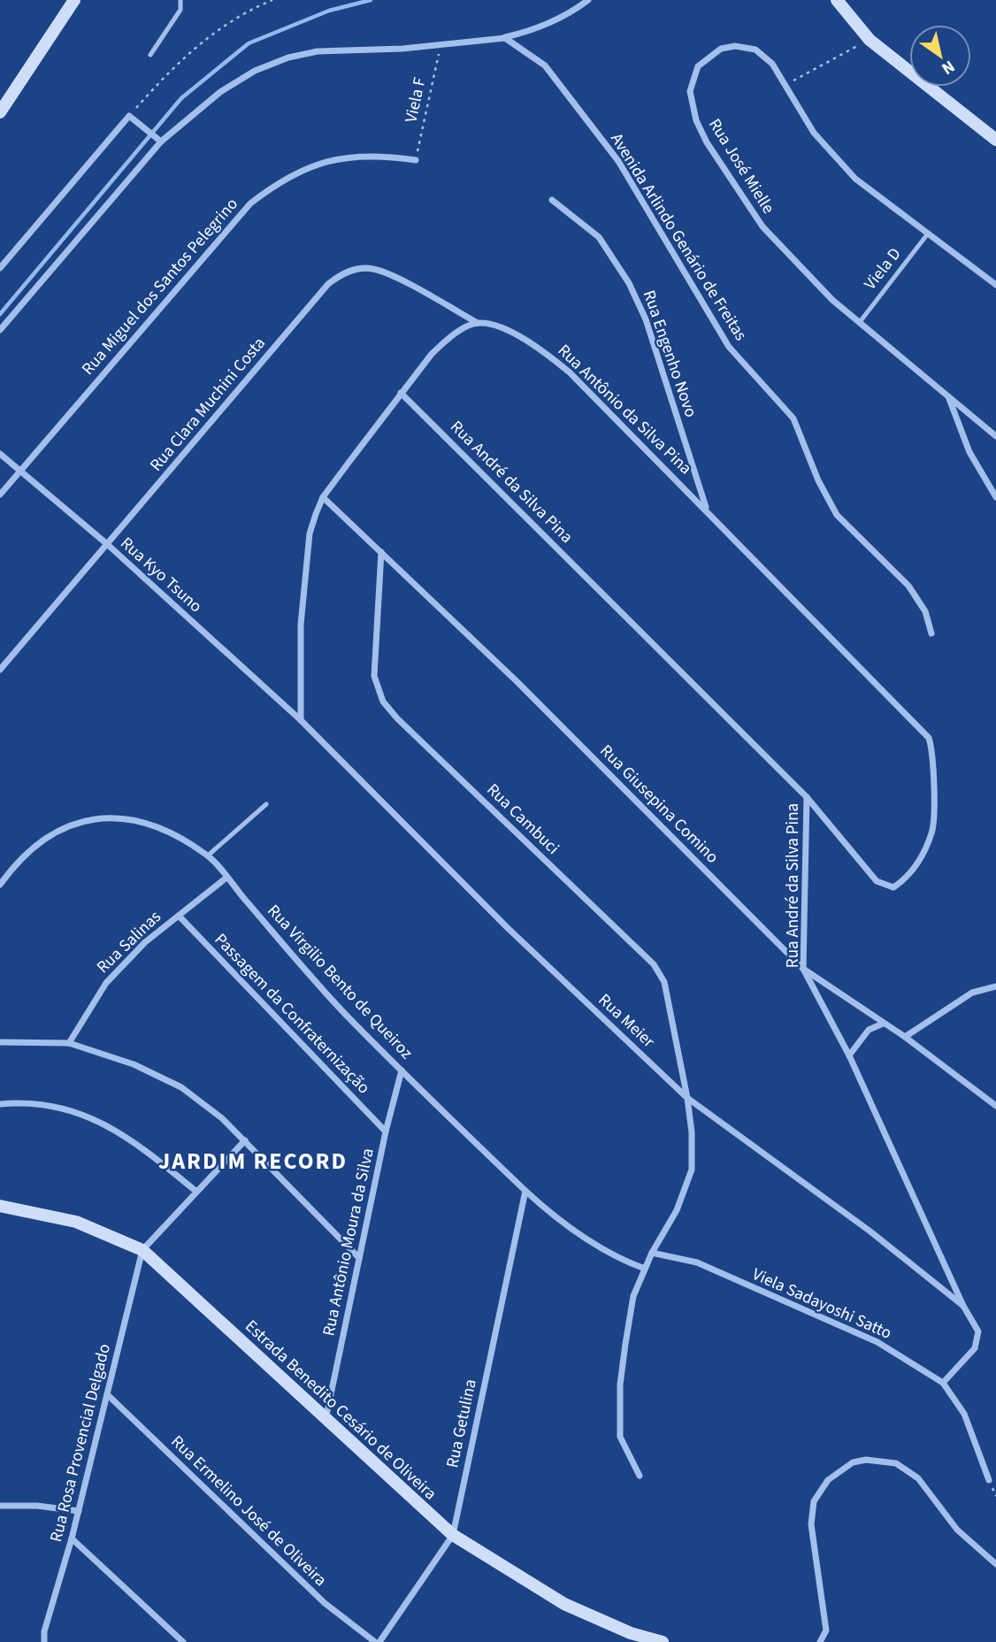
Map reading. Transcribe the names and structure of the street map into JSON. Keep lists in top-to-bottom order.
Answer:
{
  "streets": {
    "main road": ["Estrada Benedito Cesário de Oliveira"],
    "street": [
      "Rua José Mielle",
      "Avenida Arlindo Genário de Freitas",
      "Rua Miguel dos Santos Pelegrino",
      "Rua Engenho Novo",
      "Rua Clara Muchini Costa",
      "Rua Antônio da Silva Pina",
      "Rua André da Silva Pina",
      "Rua Kyo Tsuno",
      "Rua Giusepina Comino",
      "Rua Cambuci",
      "Rua Salinas",
      "Rua Virgilio Bento de Queiroz",
      "Passagem da Confraternização",
      "Rua Meier",
      "Rua Antônio Moura da Silva",
      "Viela Sadayoshi Satto",
      "Rua Getulina",
      "Rua Rosa Provencial Delgado",
      "Rua Ermelino José de Oliveira"
    ],
    "lane": ["Viela D"],
    "path": ["Viela F"]
  },
  "crossings": [
    ["Viela F", "Rua Miguel dos Santos Pelegrino"],
    ["Rua José Mielle", "Viela D"],
    ["Rua Miguel dos Santos Pelegrino", "Rua Kyo Tsuno"],
    ["Rua Engenho Novo", "Rua Antônio da Silva Pina"],
    ["Rua Clara Muchini Costa", "Rua Antônio da Silva Pina"],
    ["Rua Clara Muchini Costa", "Rua Kyo Tsuno"],
    ["Rua Antônio da Silva Pina", "Rua André da Silva Pina"],
    ["Rua André da Silva Pina", "Rua Giusepina Comino"],
    ["Rua André da Silva Pina", "Rua Meier"],
    ["Rua André da Silva Pina", "Viela Sadayoshi Satto"],
    ["Rua Kyo Tsuno", "Rua Meier"],
    ["Rua Giusepina Comino", "Rua Cambuci"],
    ["Rua Cambuci", "Rua Virgilio Bento de Queiroz"],
    ["Rua Cambuci", "Rua Meier"],
    ["Rua Cambuci", "Viela Sadayoshi Satto"],
    ["Rua Salinas", "Rua Virgilio Bento de Queiroz"],
    ["Rua Salinas", "Passagem da Confraternização"],
    ["Rua Virgilio Bento de Queiroz", "Rua Antônio Moura da Silva"],
    ["Rua Virgilio Bento de Queiroz", "Rua Getulina"],
    ["Passagem da Confraternização", "Rua Antônio Moura da Silva"],
    ["Rua Antônio Moura da Silva", "Estrada Benedito Cesário de Oliveira"],
    ["Estrada Benedito Cesário de Oliveira", "Rua Getulina"],
    ["Estrada Benedito Cesário de Oliveira", "Rua Rosa Provencial Delgado"],
    ["Rua Getulina", "Rua Ermelino José de Oliveira"],
    ["Rua Rosa Provencial Delgado", "Rua Ermelino José de Oliveira"]
  ],
  "districts": ["JARDIM RECORD"],
  "north": "bottom right"
}
